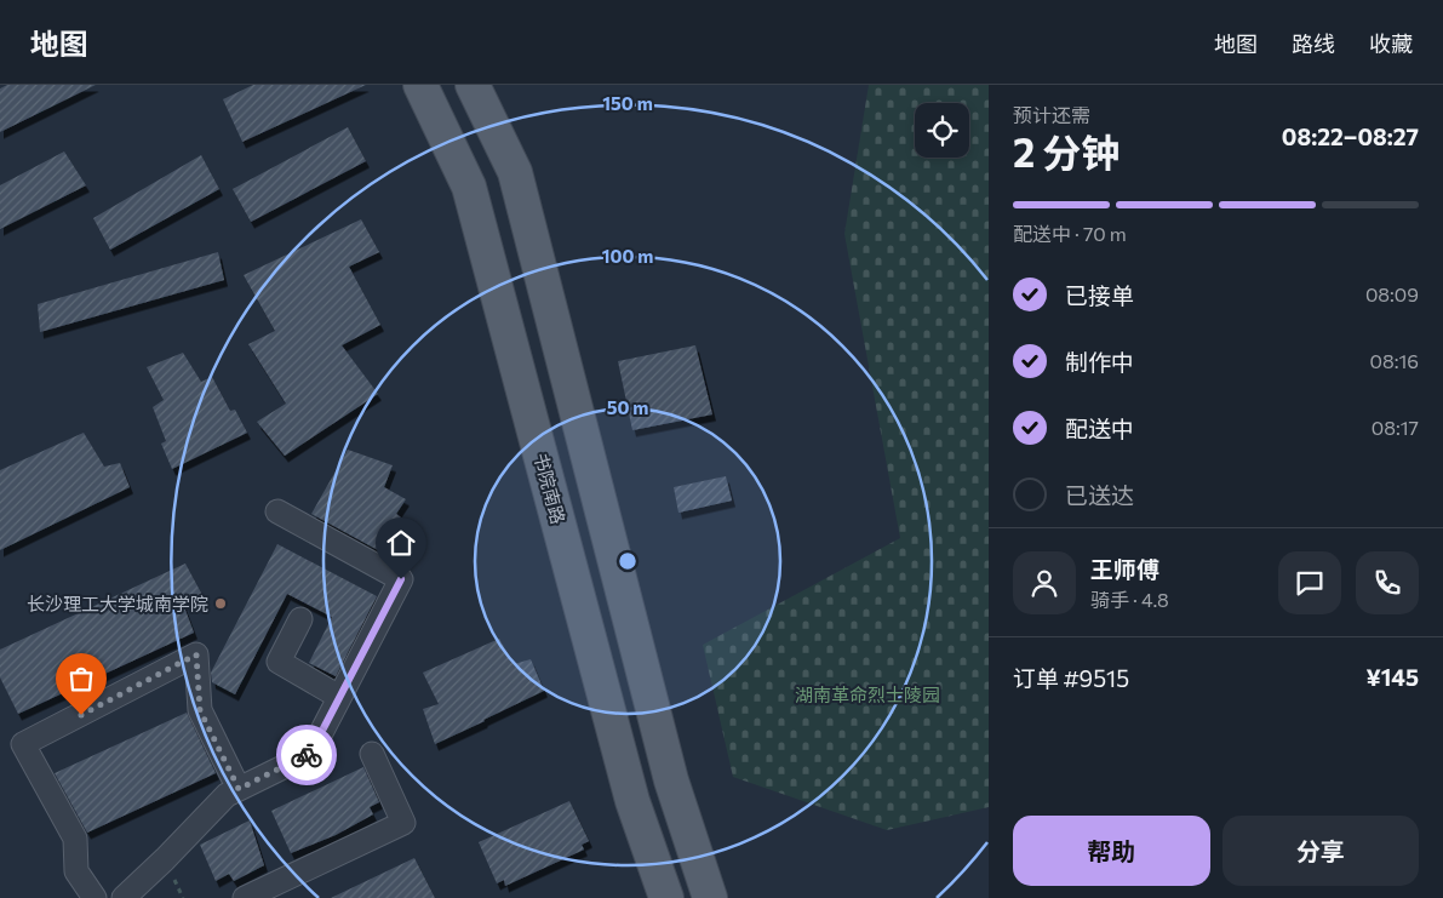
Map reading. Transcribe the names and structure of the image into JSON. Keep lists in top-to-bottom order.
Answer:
{
  "streets": {
    "main road": ["书院南路"]
  },
  "parks": ["湖南革命烈士陵园"],
  "places": ["长沙理工大学城南学院"],
  "page": {
    "header": "地图",
    "nav": ["地图", "路线", "收藏"],
    "heading": ["2 分钟", "预计还需", "08:22–08:27"],
    "panel": [
      "王师傅",
      "骑手 · 4.8",
      "订单 #9515",
      "¥145"
    ],
    "bar": "配送中 · 70 m",
    "list": [
      ["已接单", "08:09"],
      ["制作中", "08:16"],
      ["配送中", "08:17"],
      "已送达"
    ],
    "buttons": ["帮助", "分享"]
  },
  "rings": ["150 m", "100 m", "50 m"]
}
